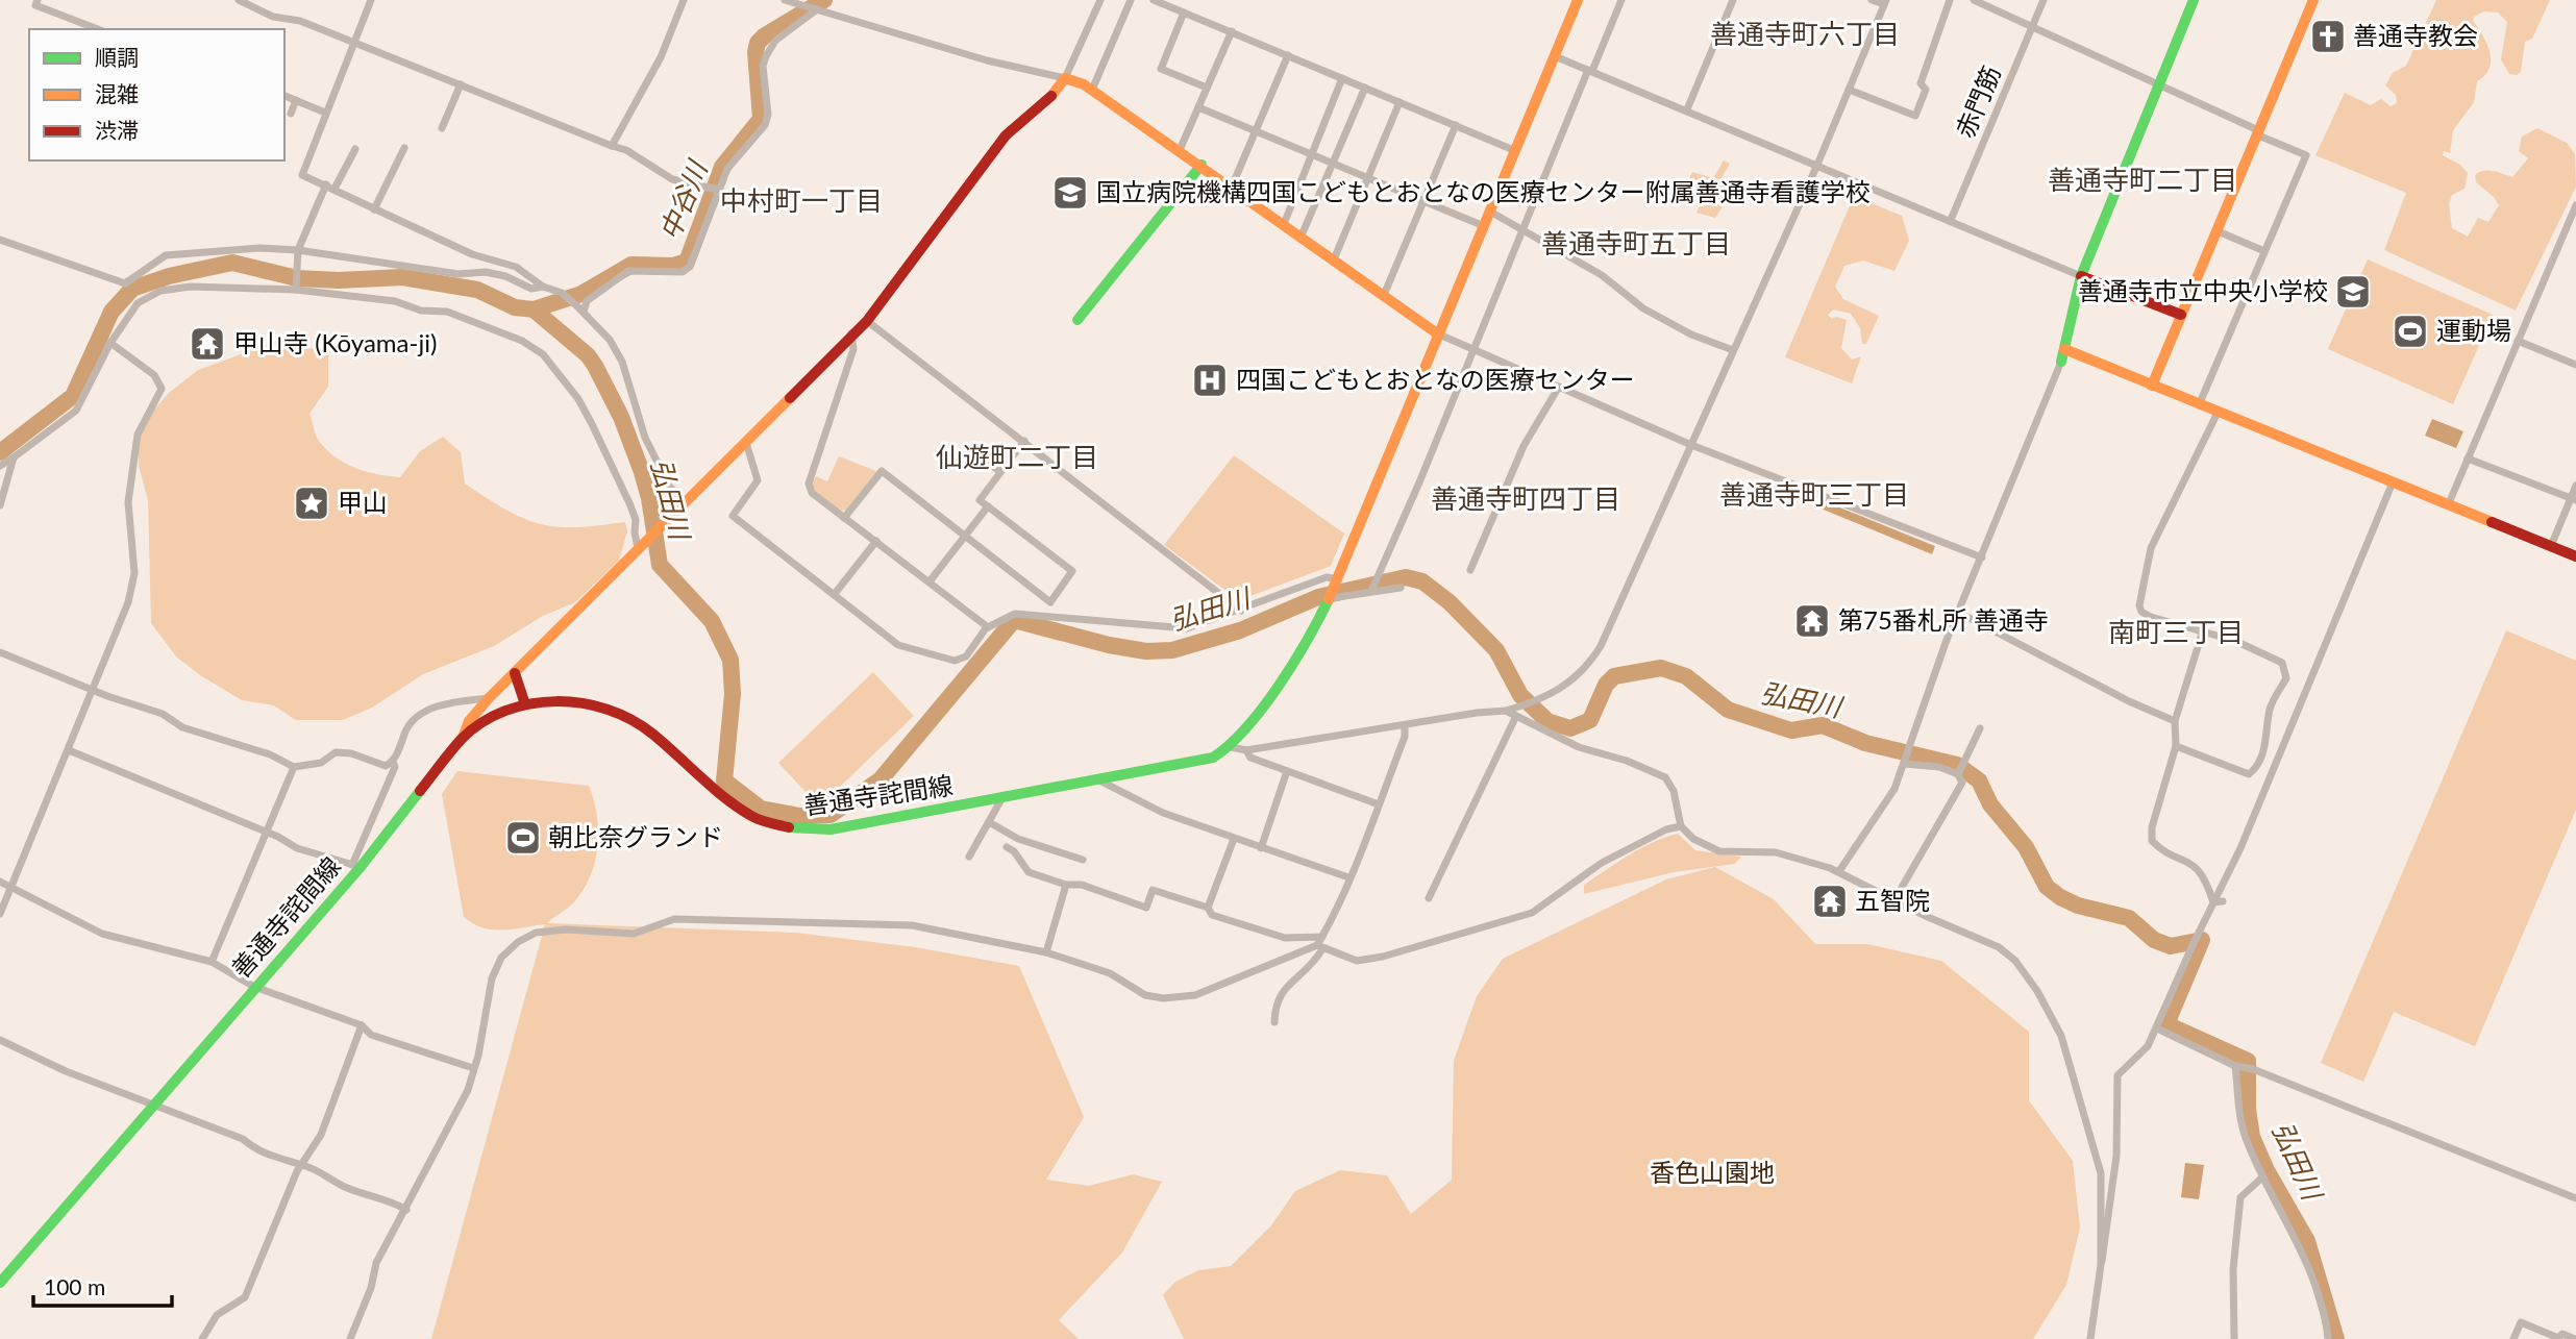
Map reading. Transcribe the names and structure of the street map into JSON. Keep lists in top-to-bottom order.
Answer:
{
  "streets": {
    "street": ["赤門筋", "善通寺詫間線"]
  },
  "districts": [
    "善通寺町六丁目",
    "善通寺町二丁目",
    "中村町一丁目",
    "善通寺町五丁目",
    "仙遊町二丁目",
    "善通寺町三丁目",
    "善通寺町四丁目",
    "南町三丁目"
  ],
  "water": ["中谷川", "弘田川"],
  "parks": ["香色山園地"],
  "places": {
    "church": ["善通寺教会"],
    "school or university": ["国立病院機構四国こどもとおとなの医療センター附属善通寺看護学校", "善通寺市立中央小学校"],
    "sports": ["運動場", "朝比奈グランド"],
    "temple": ["甲山寺 (Kōyama-ji)", "第75番札所 善通寺", "五智院"],
    "hospital": ["四国こどもとおとなの医療センター"],
    "place": ["甲山"]
  },
  "legend": ["順調", "混雑", "渋滞"],
  "scale_bar": "100 m"
}
